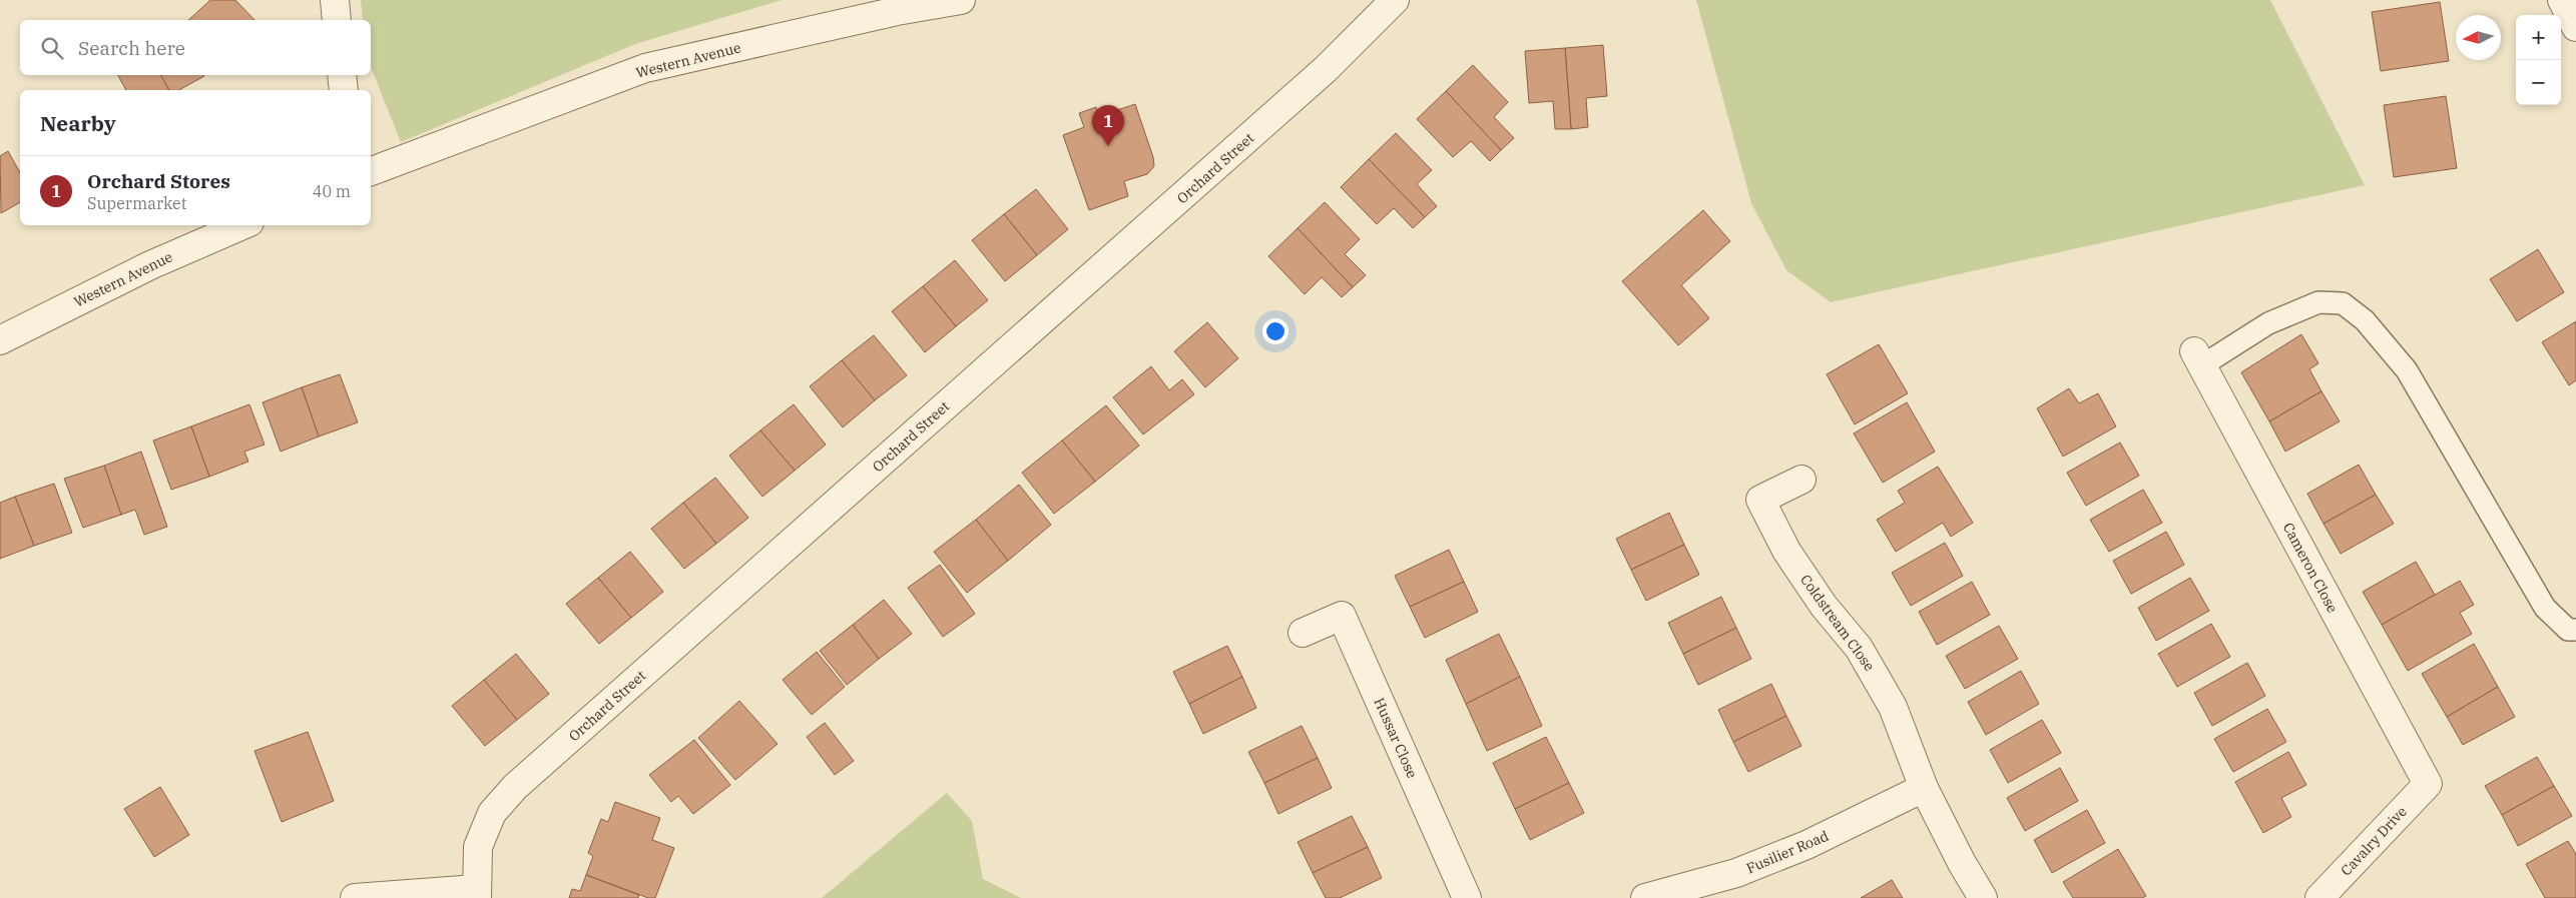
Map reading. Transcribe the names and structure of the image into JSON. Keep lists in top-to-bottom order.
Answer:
{
  "streets": {
    "street": [
      "Western Avenue",
      "Orchard Street",
      "Cameron Close",
      "Coldstream Close",
      "Hussar Close",
      "Cavalry Drive",
      "Fusilier Road"
    ]
  },
  "crossings": [
    ["Cameron Close", "Cavalry Drive"],
    ["Coldstream Close", "Fusilier Road"]
  ],
  "north": "left",
  "page": {
    "map_buttons": ["+", "−"],
    "search": "Search here",
    "heading": "Nearby",
    "pins": "1",
    "list": [
      {
        "mark": "1",
        "name": "Orchard Stores",
        "note": "Supermarket",
        "value": "40 m"
      }
    ]
  }
}
